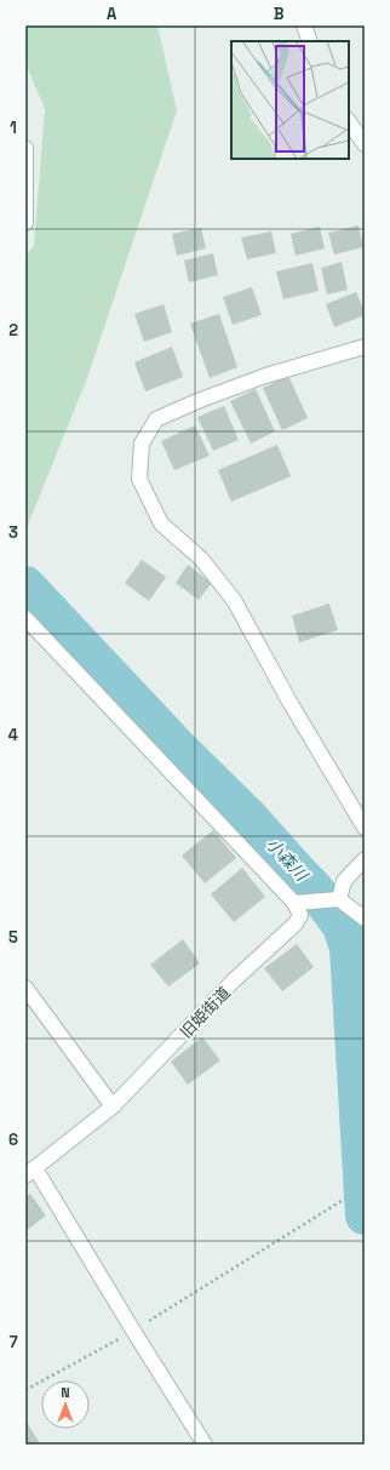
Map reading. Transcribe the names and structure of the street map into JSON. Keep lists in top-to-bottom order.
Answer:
{
  "streets": {
    "street": ["旧姫街道"]
  },
  "water": ["小森川"],
  "north": "top",
  "grid": {
    "columns": ["A", "B"],
    "rows": [
      "1",
      "2",
      "3",
      "4",
      "5",
      "6",
      "7"
    ]
  }
}
